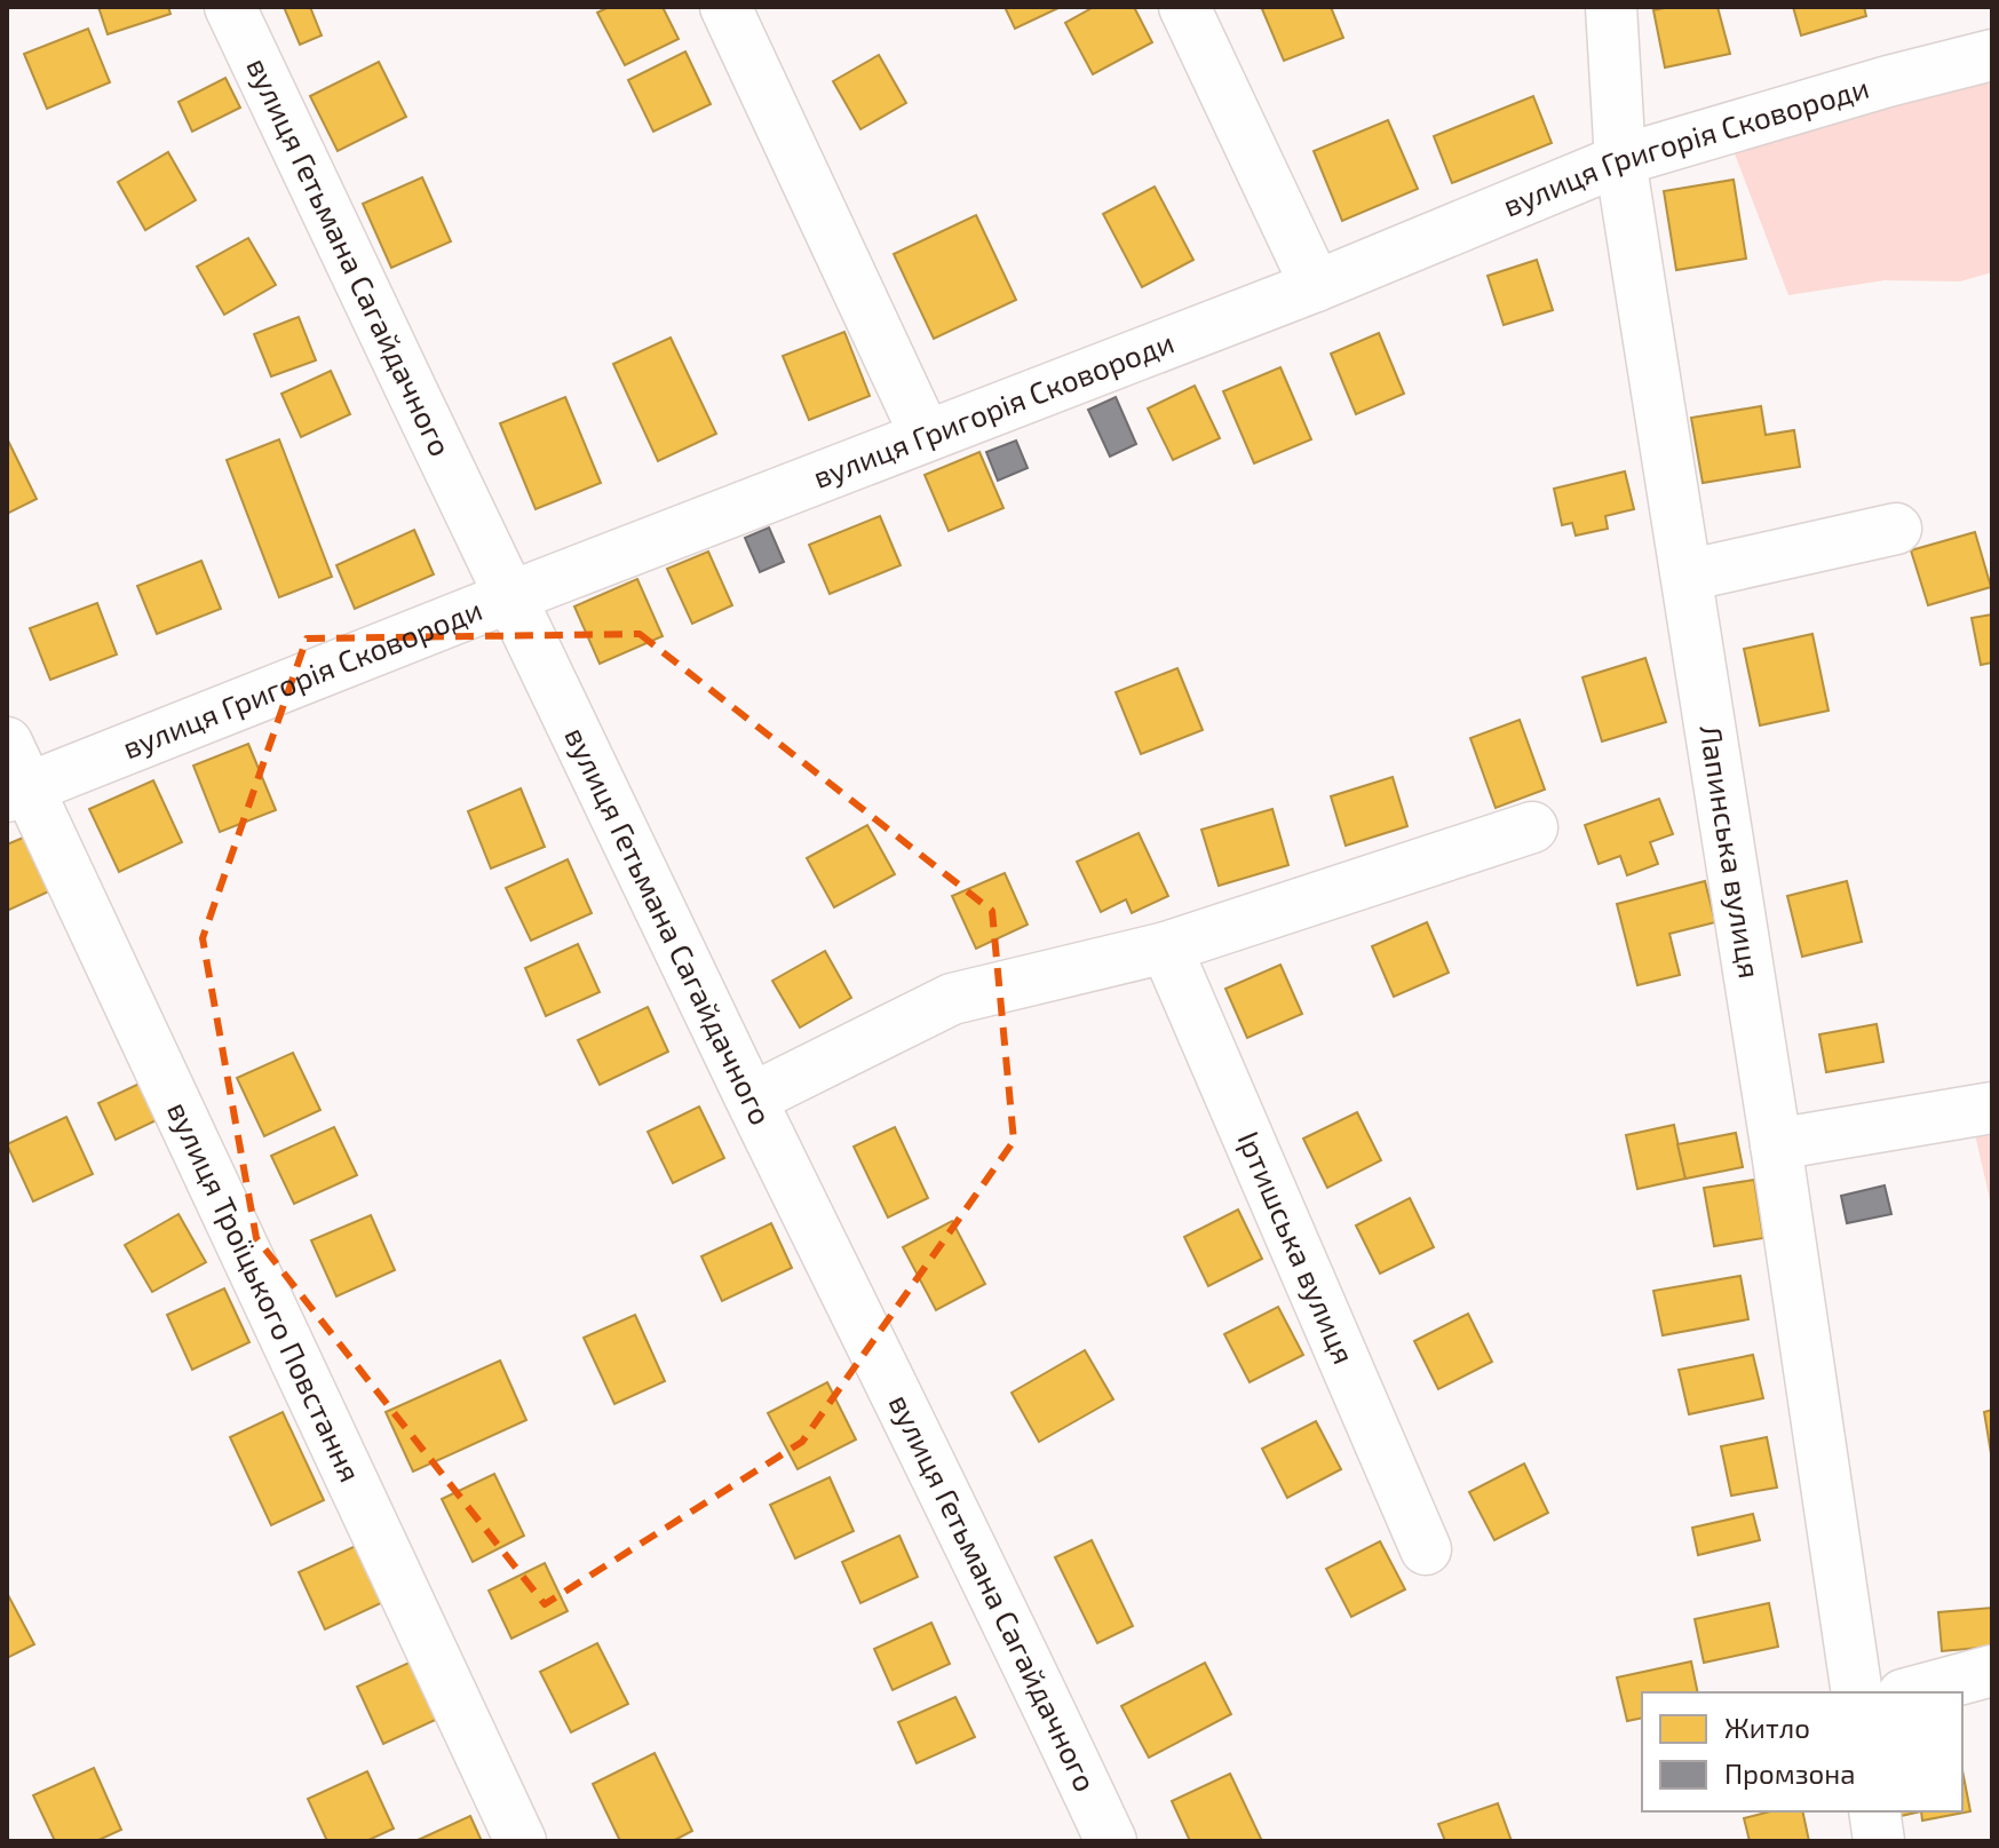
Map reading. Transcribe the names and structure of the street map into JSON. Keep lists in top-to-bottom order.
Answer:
{
  "streets": {
    "street": [
      "вулиця Григорія Сковороди",
      "вулиця Гетьмана Сагайдачного",
      "Лапинська вулиця",
      "Іртишська вулиця",
      "вулиця Троїцького Повстання"
    ]
  },
  "crossings": [
    ["вулиця Григорія Сковороди", "вулиця Гетьмана Сагайдачного"],
    ["вулиця Григорія Сковороди", "Лапинська вулиця"],
    ["вулиця Григорія Сковороди", "вулиця Троїцького Повстання"]
  ],
  "legend": ["Житло", "Промзона"]
}
